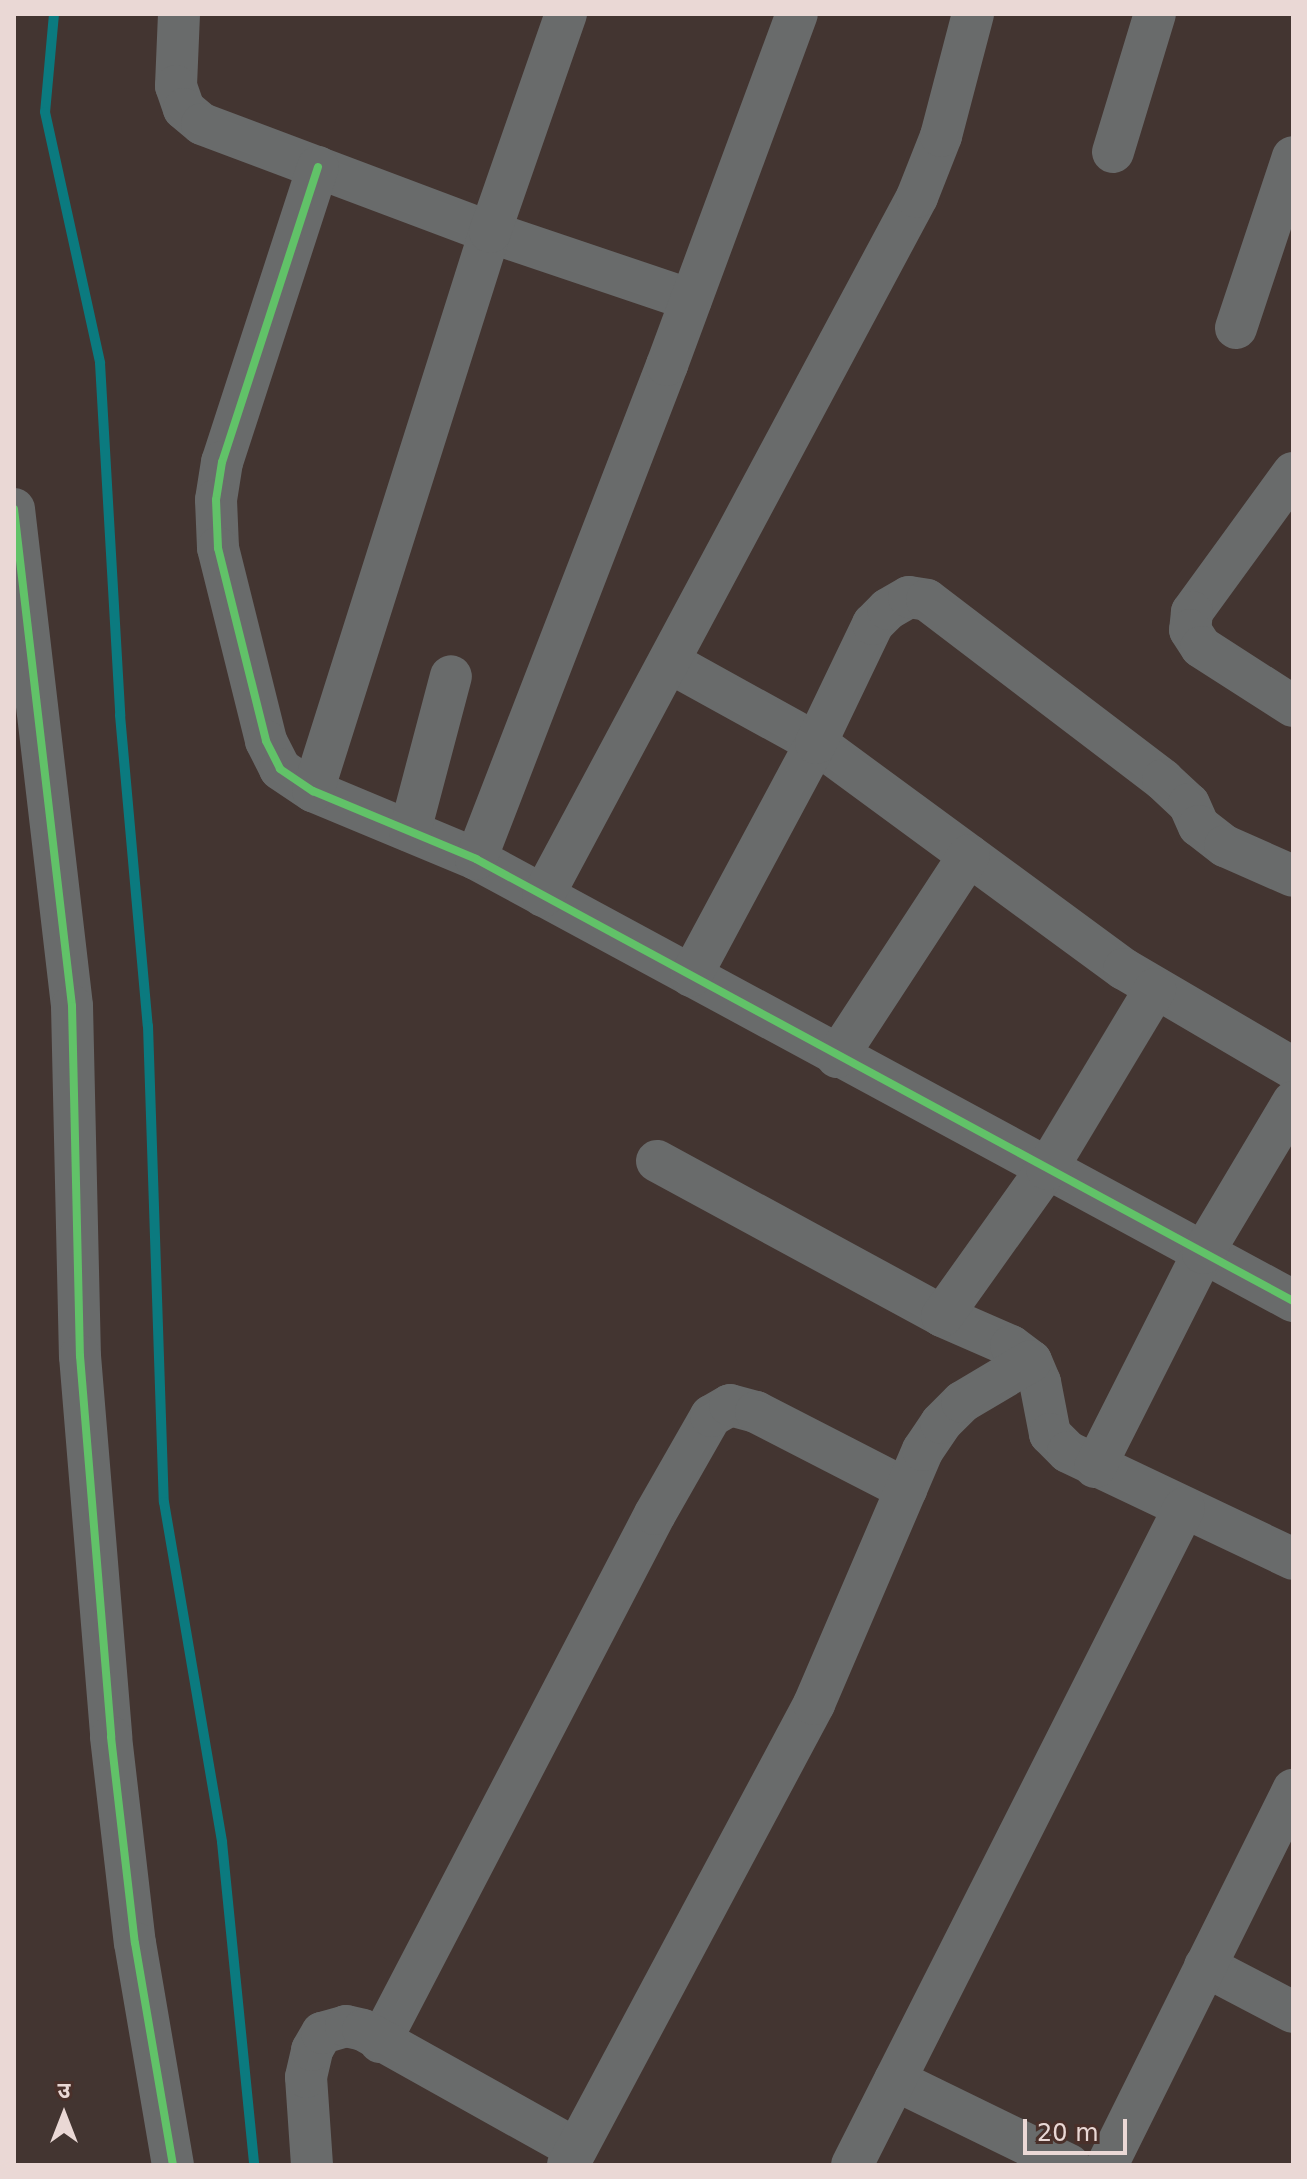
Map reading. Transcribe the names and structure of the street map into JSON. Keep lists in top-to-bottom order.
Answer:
{
  "scale_bar": "20 m",
  "north": "top"
}
